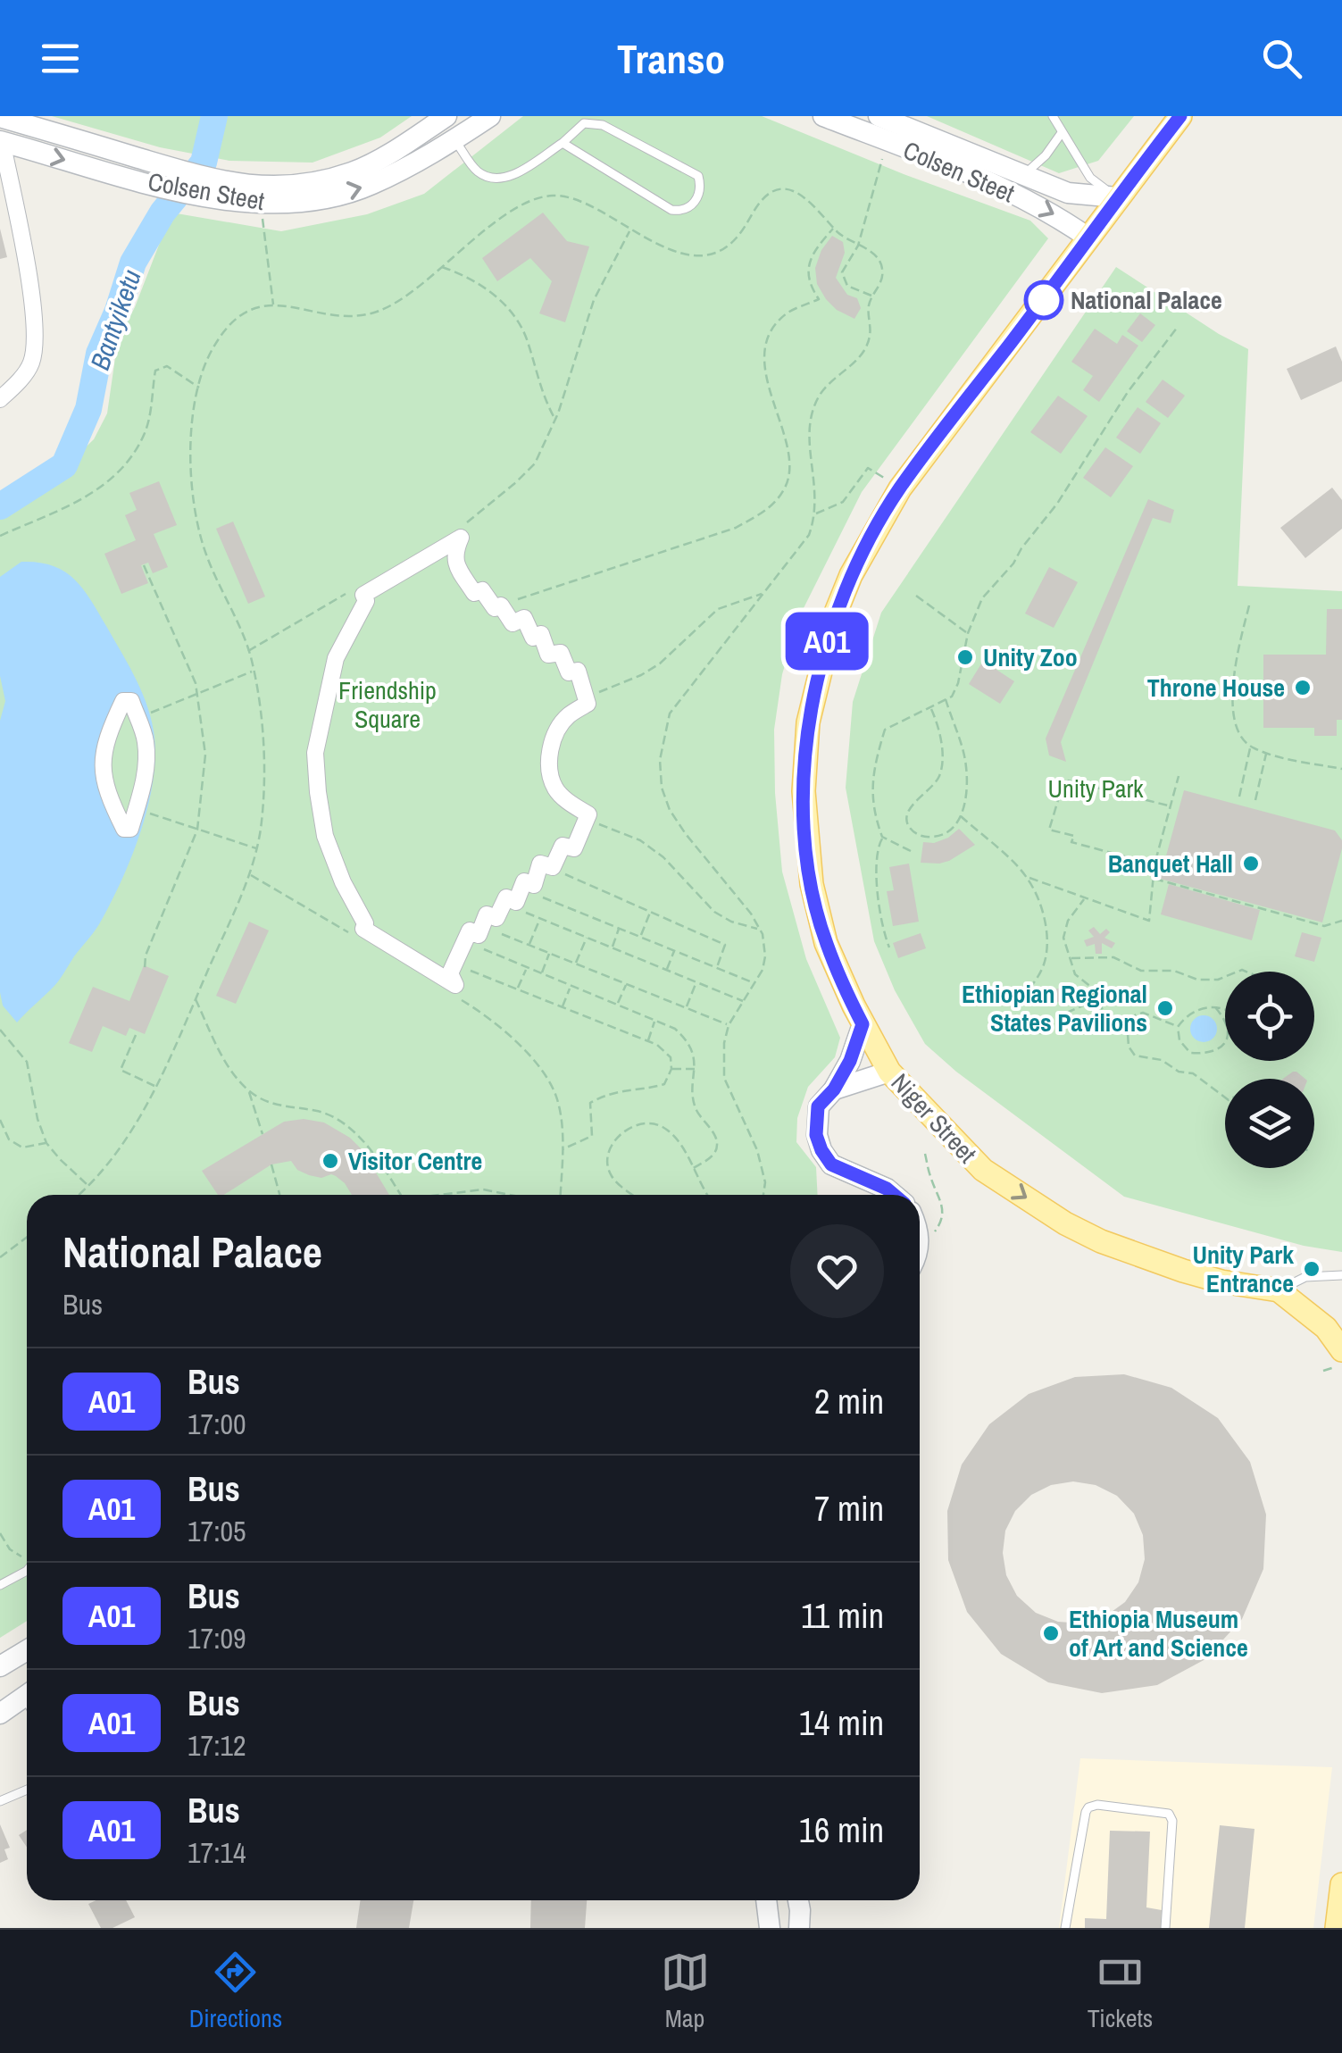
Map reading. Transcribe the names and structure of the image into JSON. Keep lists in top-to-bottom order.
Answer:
{
  "streets": {
    "main road": ["Colsen Steet", "Niger Street"]
  },
  "crossings": [
    ["Colsen Steet", "Niger Street"]
  ],
  "water": ["Bantyiketu"],
  "parks": ["Friendship Square", "Unity Park"],
  "places": [
    "National Palace",
    "Unity Zoo",
    "Throne House",
    "Banquet Hall",
    "Ethiopian Regional States Pavilions",
    "Visitor Centre",
    "Unity Park Entrance",
    "Ethiopia Museum of Art and Science"
  ],
  "lines": ["bus line A01"],
  "page": {
    "header": "Transo",
    "on_map": "A01",
    "heading": ["National Palace", "Bus"],
    "list": [
      {
        "mark": "A01",
        "name": "Bus",
        "note": "17:00",
        "value": "2 min"
      },
      {
        "mark": "A01",
        "name": "Bus",
        "note": "17:05",
        "value": "7 min"
      },
      {
        "mark": "A01",
        "name": "Bus",
        "note": "17:09",
        "value": "11 min"
      },
      {
        "mark": "A01",
        "name": "Bus",
        "note": "17:12",
        "value": "14 min"
      },
      {
        "mark": "A01",
        "name": "Bus",
        "note": "17:14",
        "value": "16 min"
      }
    ],
    "tabs": ["Directions", "Map", "Tickets"]
  }
}
